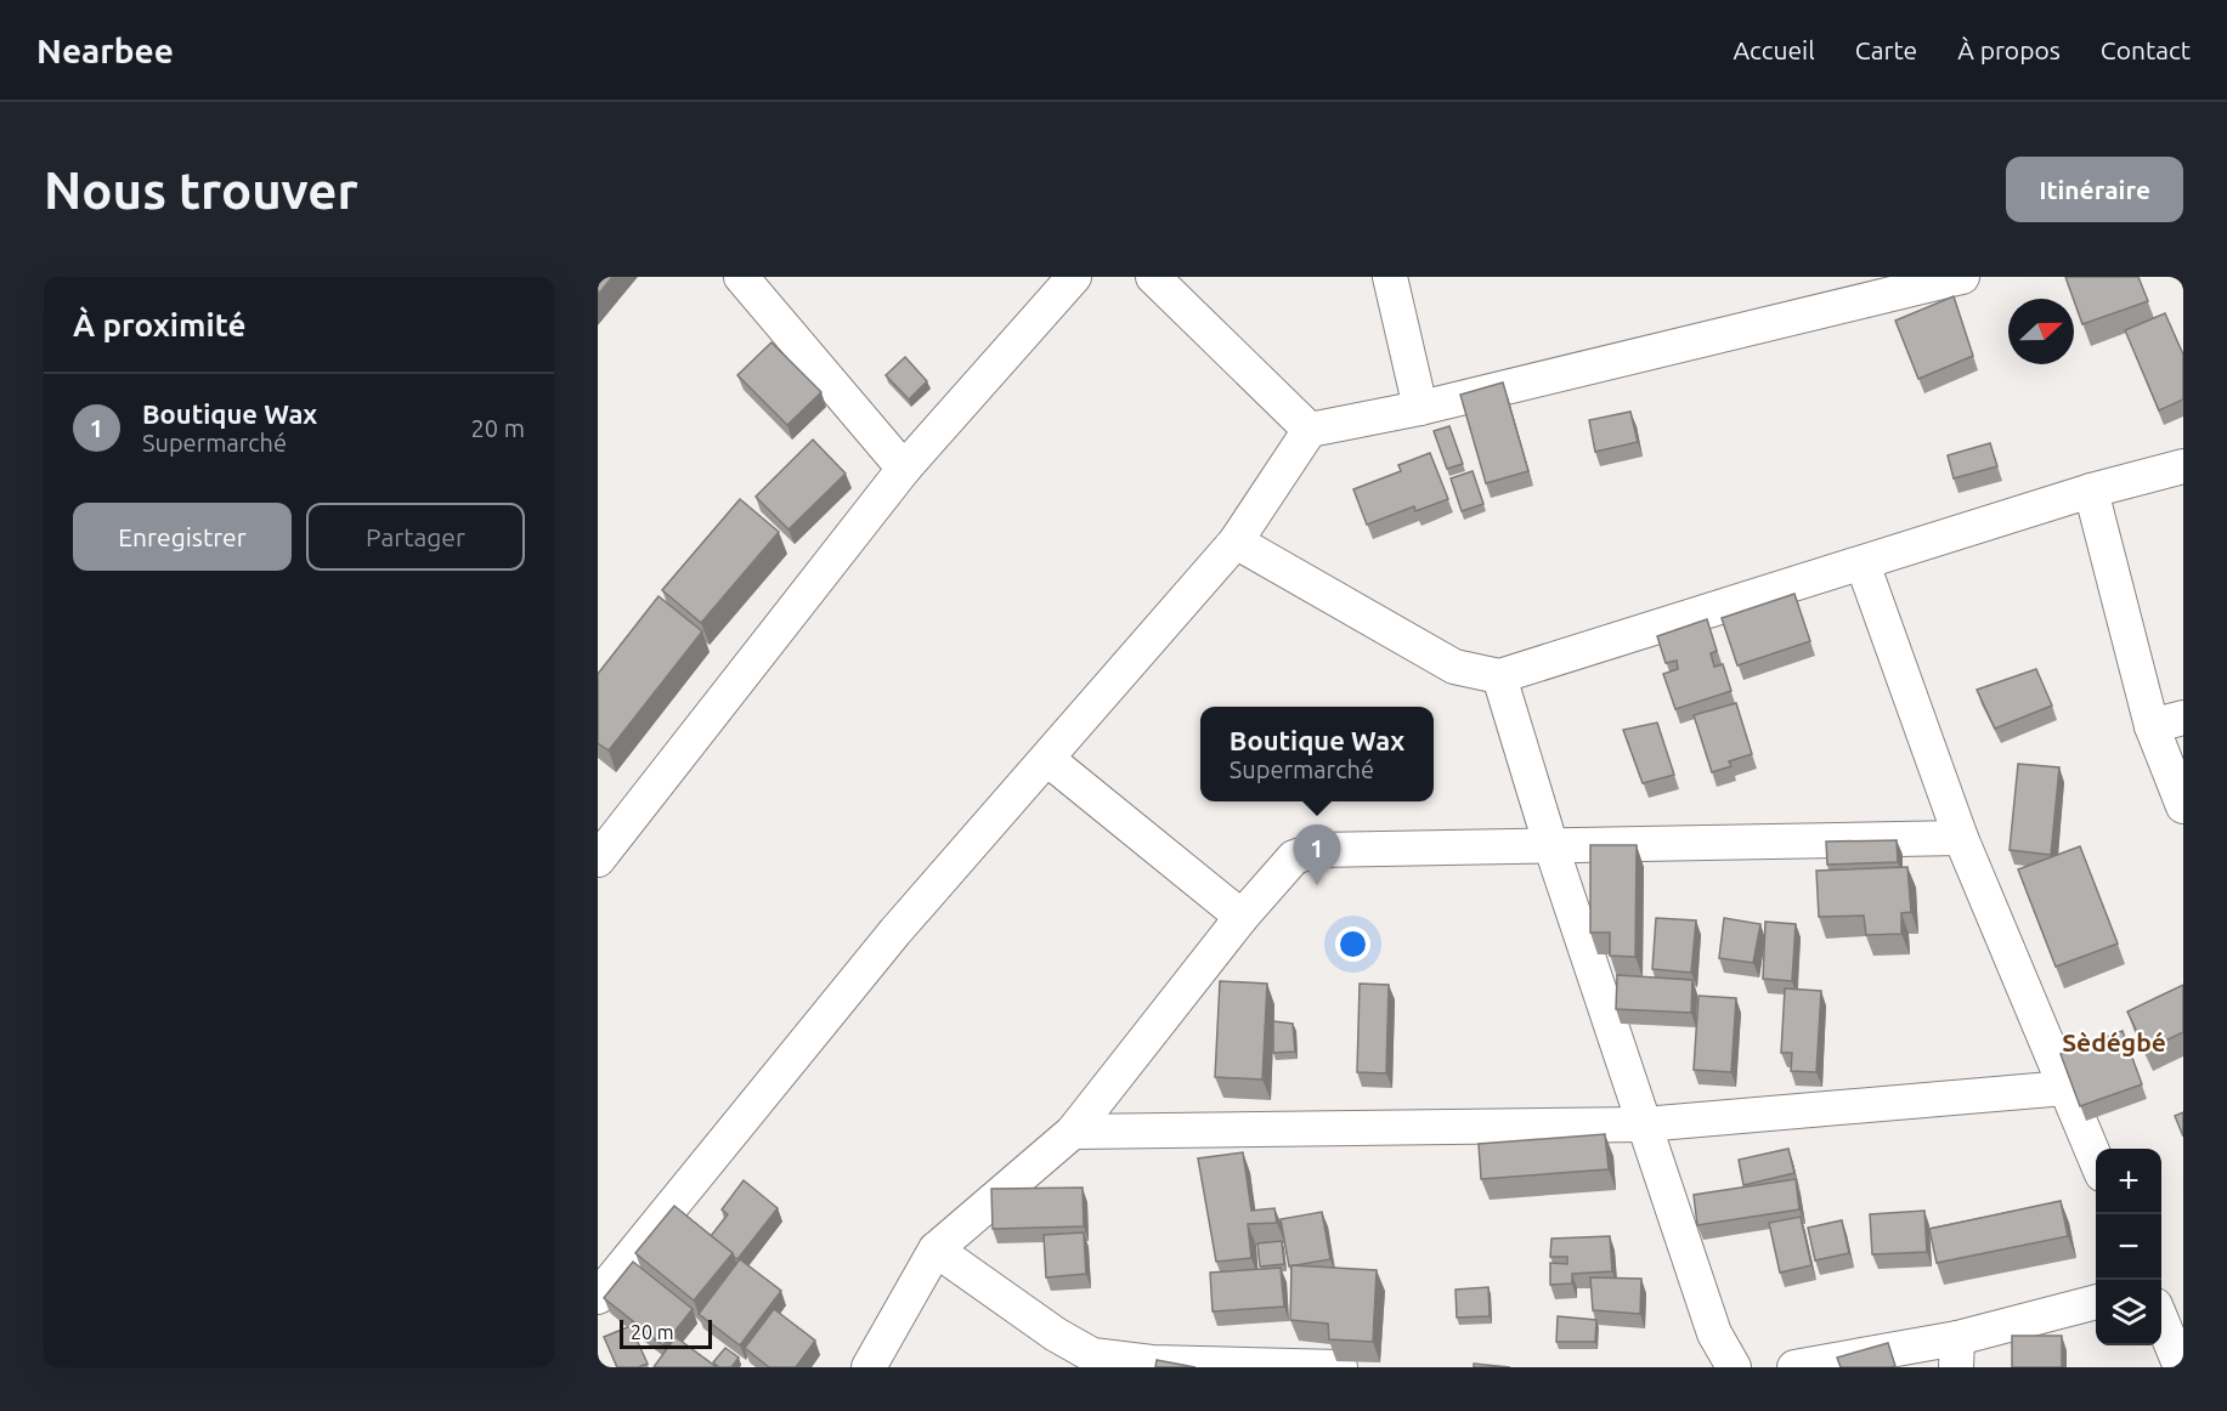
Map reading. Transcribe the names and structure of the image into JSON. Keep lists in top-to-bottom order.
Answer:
{
  "districts": ["Sèdégbé"],
  "scale_bar": "20 m",
  "north": "right",
  "page": {
    "header": "Nearbee",
    "nav": [
      "Accueil",
      "Carte",
      "À propos",
      "Contact"
    ],
    "buttons": [
      "Itinéraire",
      ["Enregistrer", "Partager"]
    ],
    "title": "Nous trouver",
    "heading": "À proximité",
    "list": [
      {
        "mark": "1",
        "name": "Boutique Wax",
        "note": "Supermarché",
        "value": "20 m"
      }
    ],
    "popup": ["Boutique Wax", "Supermarché"],
    "pins": "1",
    "map_buttons": ["+", "−"],
    "scale": "20 m"
  }
}
